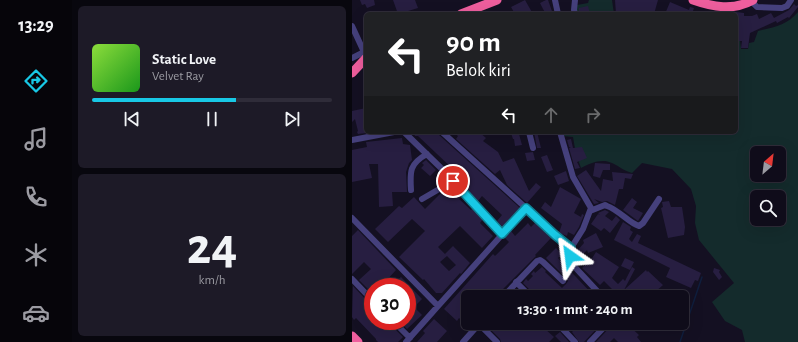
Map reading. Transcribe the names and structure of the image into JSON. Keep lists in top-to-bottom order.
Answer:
{
  "north": "top right",
  "page": {
    "tabs": "13:29",
    "turn": ["90 m", "Belok kiri"],
    "song": ["Static Love", "Velvet Ray"],
    "tile": ["24", "km/h"],
    "limit": "30",
    "trip": "13:30 · 1 mnt · 240 m"
  }
}
